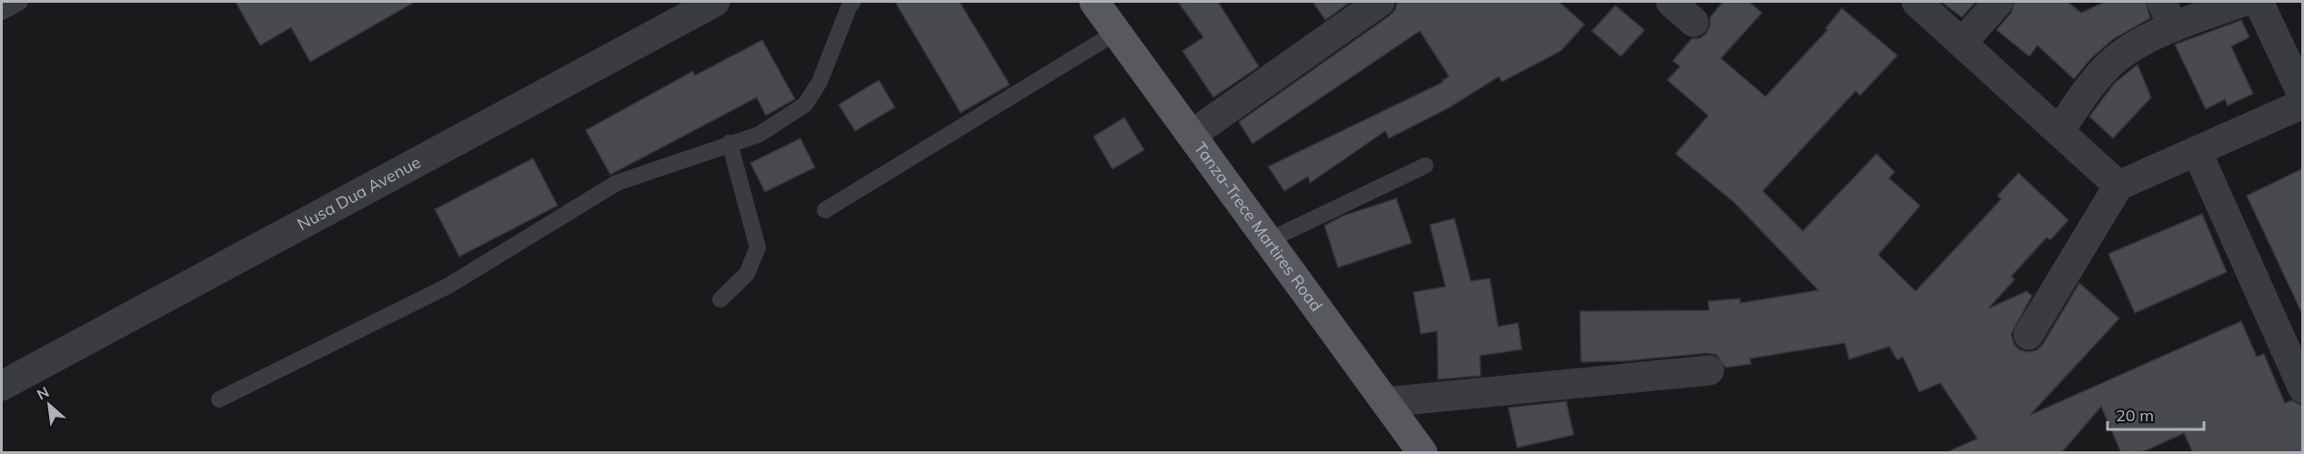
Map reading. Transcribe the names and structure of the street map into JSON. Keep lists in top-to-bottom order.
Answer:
{
  "streets": {
    "main road": ["Tanza-Trece Martires Road"],
    "street": ["Nusa Dua Avenue"]
  },
  "scale_bar": "20 m",
  "north": "top left"
}
